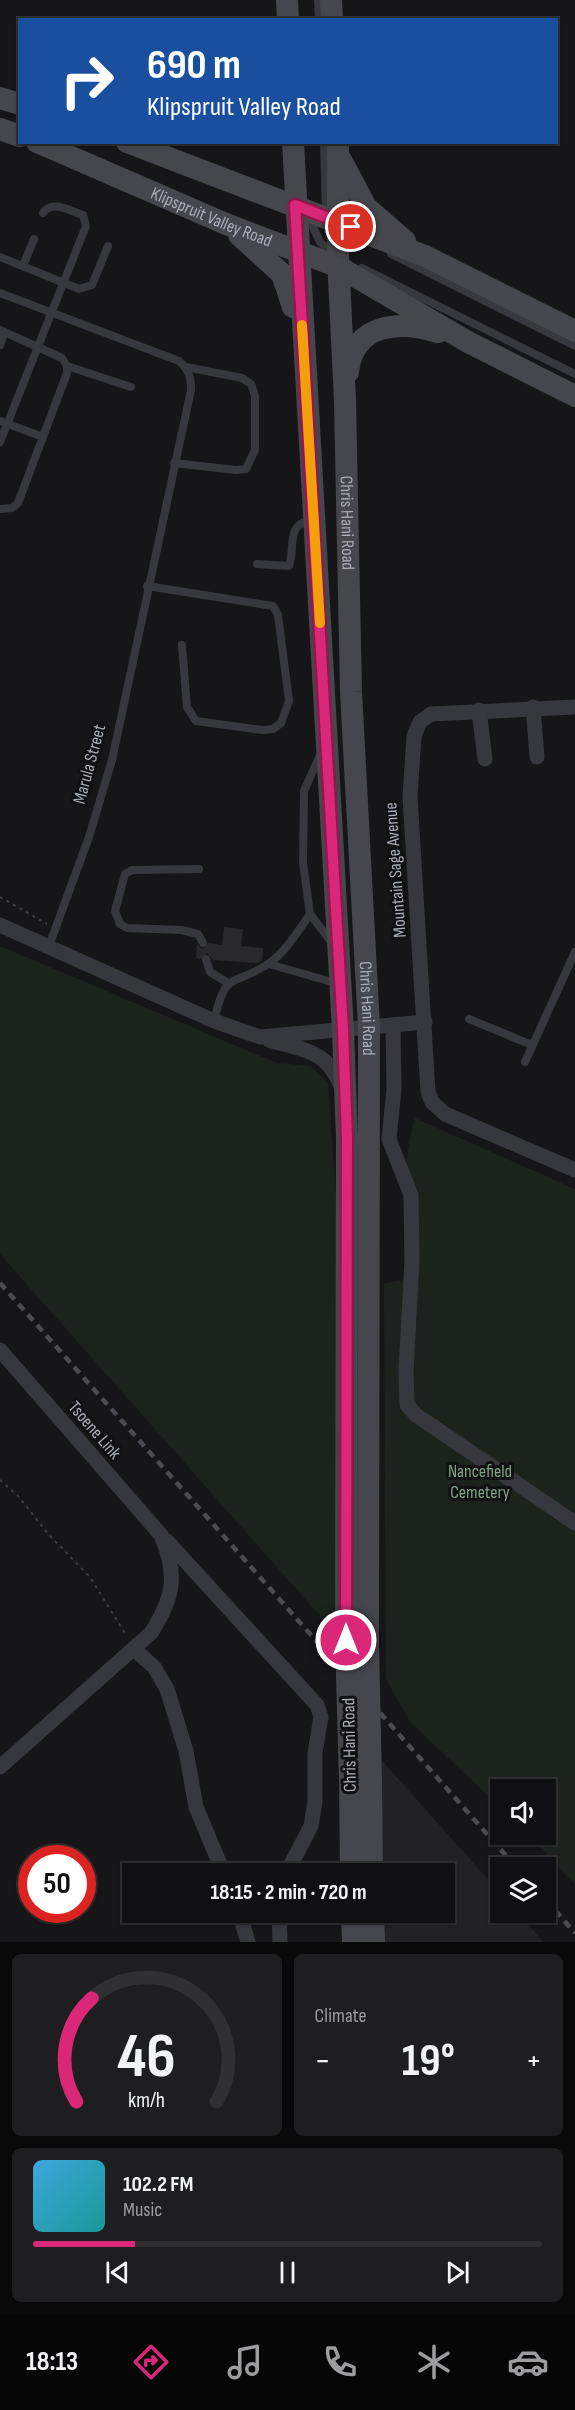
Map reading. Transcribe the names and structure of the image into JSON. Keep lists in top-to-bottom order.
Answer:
{
  "streets": {
    "main road": ["Klipspruit Valley Road", "Chris Hani Road"],
    "street": ["Mountain Sage Avenue", "Tsoene Link"],
    "lane": ["Marula Street"]
  },
  "crossings": [
    ["Klipspruit Valley Road", "Chris Hani Road"]
  ],
  "parks": ["Nancefield Cemetery"],
  "page": {
    "turn": ["690 m", "Klipspruit Valley Road"],
    "limit": "50",
    "trip": "18:15 · 2 min · 720 m",
    "tile": "Climate",
    "heat": ["−", "19°", "+"],
    "song": ["102.2 FM", "Music"],
    "tabs": "18:13",
    "gauge": ["46", "km/h"]
  }
}
